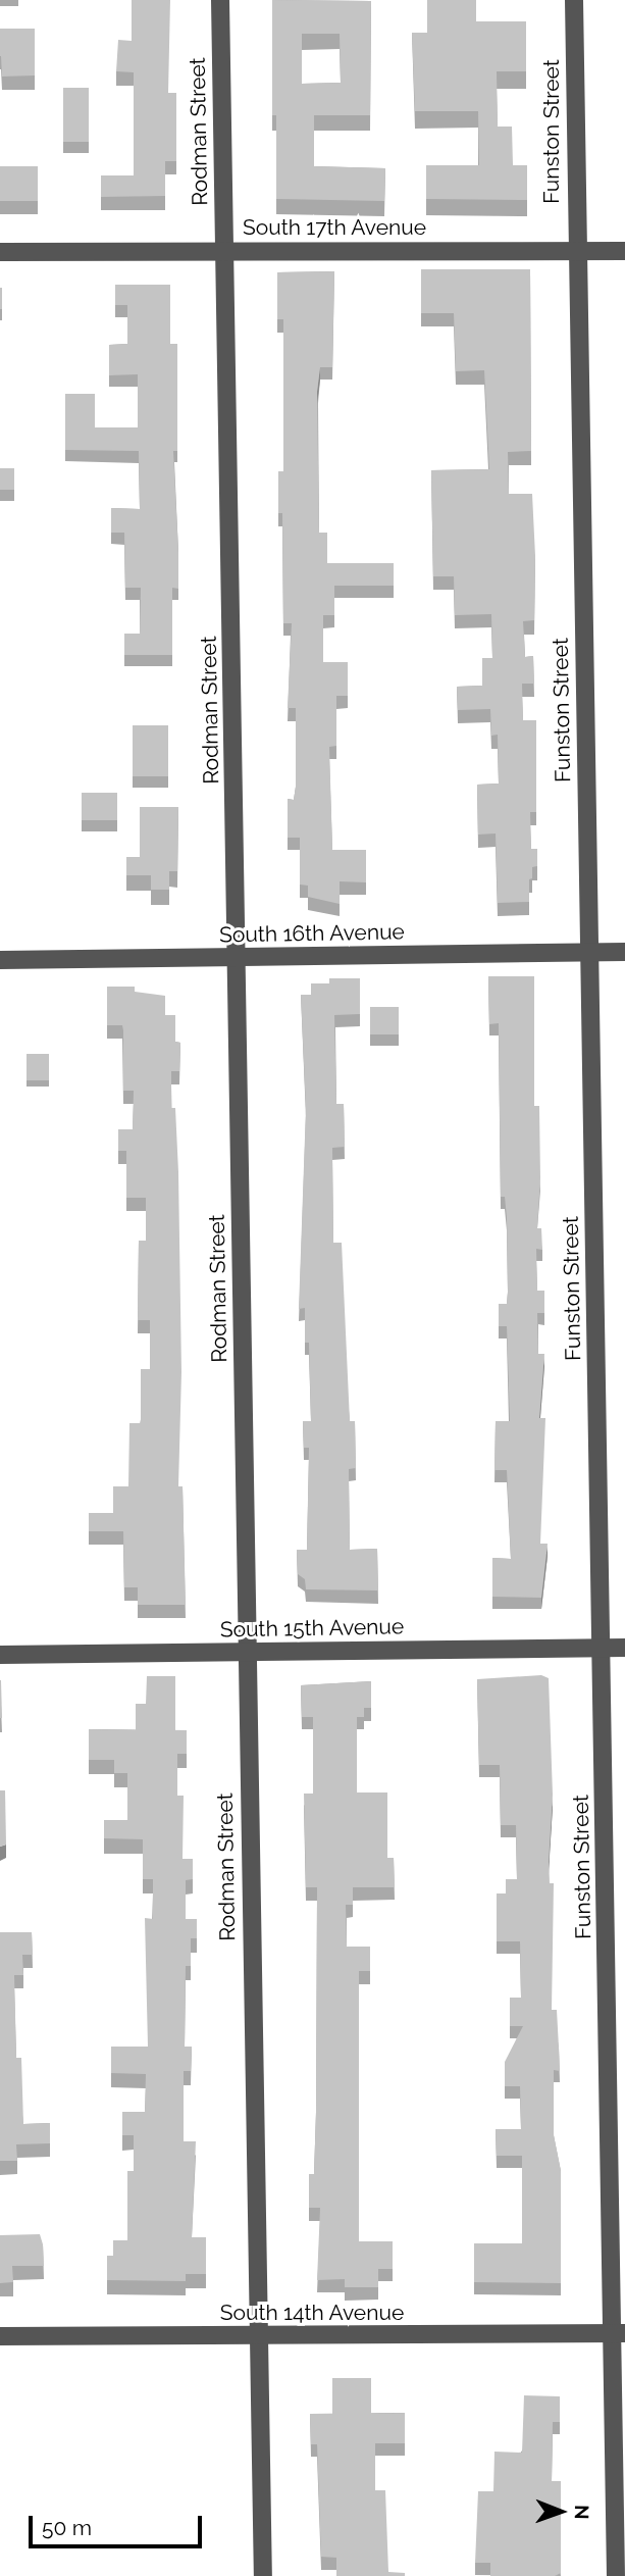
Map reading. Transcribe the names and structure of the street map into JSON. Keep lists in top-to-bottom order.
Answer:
{
  "streets": {
    "street": [
      "Rodman Street",
      "Funston Street",
      "South 17th Avenue",
      "South 16th Avenue",
      "South 15th Avenue",
      "South 14th Avenue"
    ]
  },
  "crossings": [
    ["Rodman Street", "South 17th Avenue"],
    ["Rodman Street", "South 16th Avenue"],
    ["Rodman Street", "South 15th Avenue"],
    ["Rodman Street", "South 14th Avenue"],
    ["Funston Street", "South 17th Avenue"],
    ["Funston Street", "South 16th Avenue"],
    ["Funston Street", "South 15th Avenue"],
    ["Funston Street", "South 14th Avenue"]
  ],
  "scale_bar": "50 m",
  "north": "right"
}
